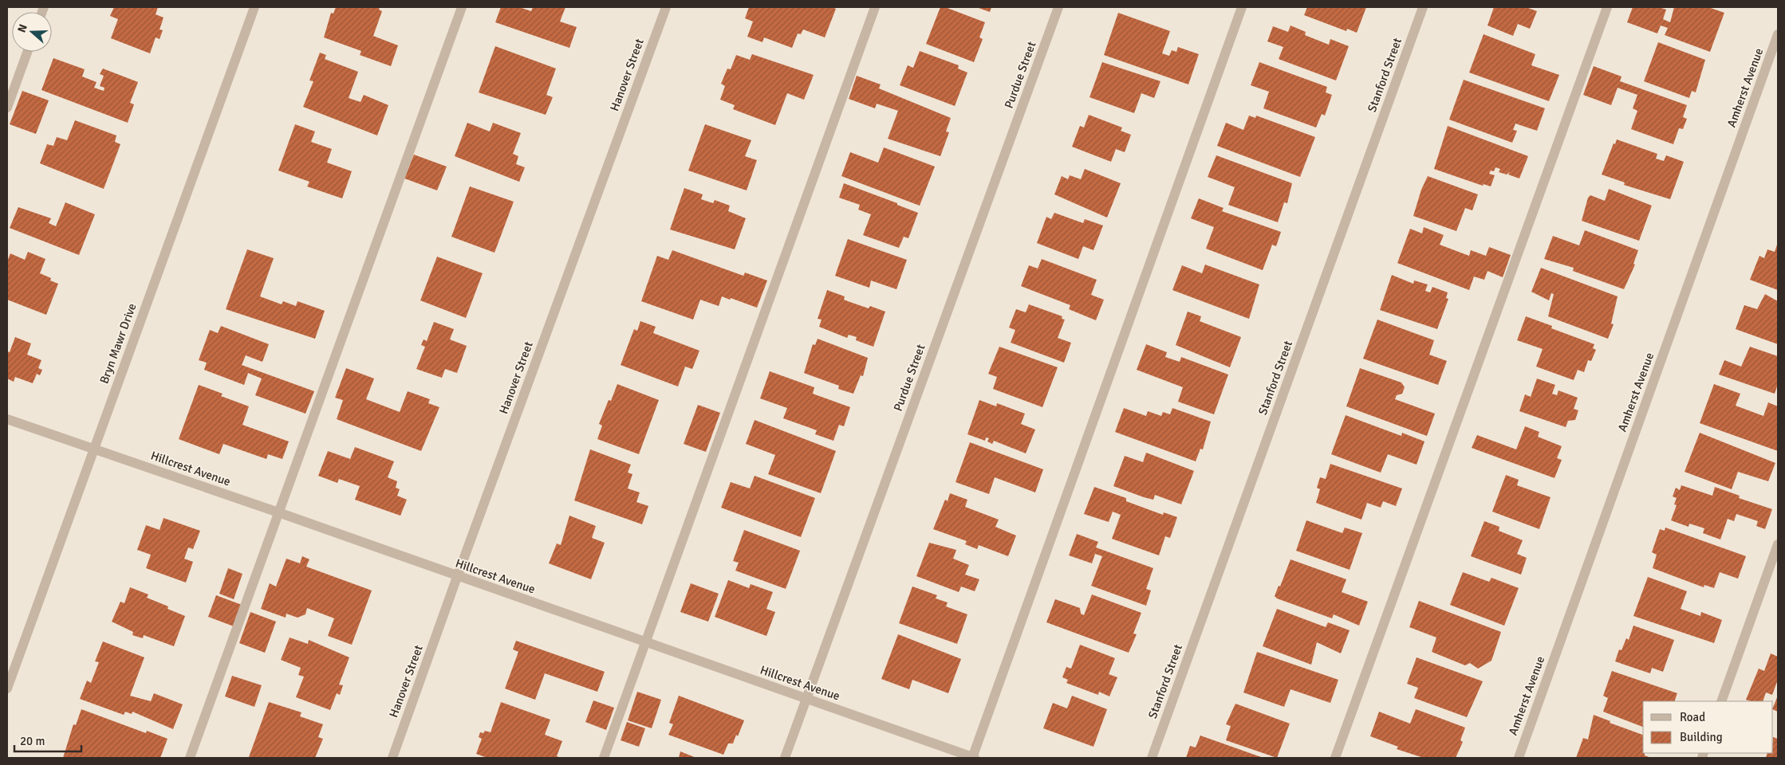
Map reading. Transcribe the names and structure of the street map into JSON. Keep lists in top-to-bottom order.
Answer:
{
  "streets": {
    "street": [
      "Hanover Street",
      "Purdue Street",
      "Stanford Street",
      "Amherst Avenue",
      "Bryn Mawr Drive",
      "Hillcrest Avenue"
    ]
  },
  "crossings": [
    ["Hanover Street", "Hillcrest Avenue"],
    ["Purdue Street", "Hillcrest Avenue"],
    ["Bryn Mawr Drive", "Hillcrest Avenue"]
  ],
  "legend": ["Road", "Building"],
  "scale_bar": "20 m",
  "north": "left"
}
